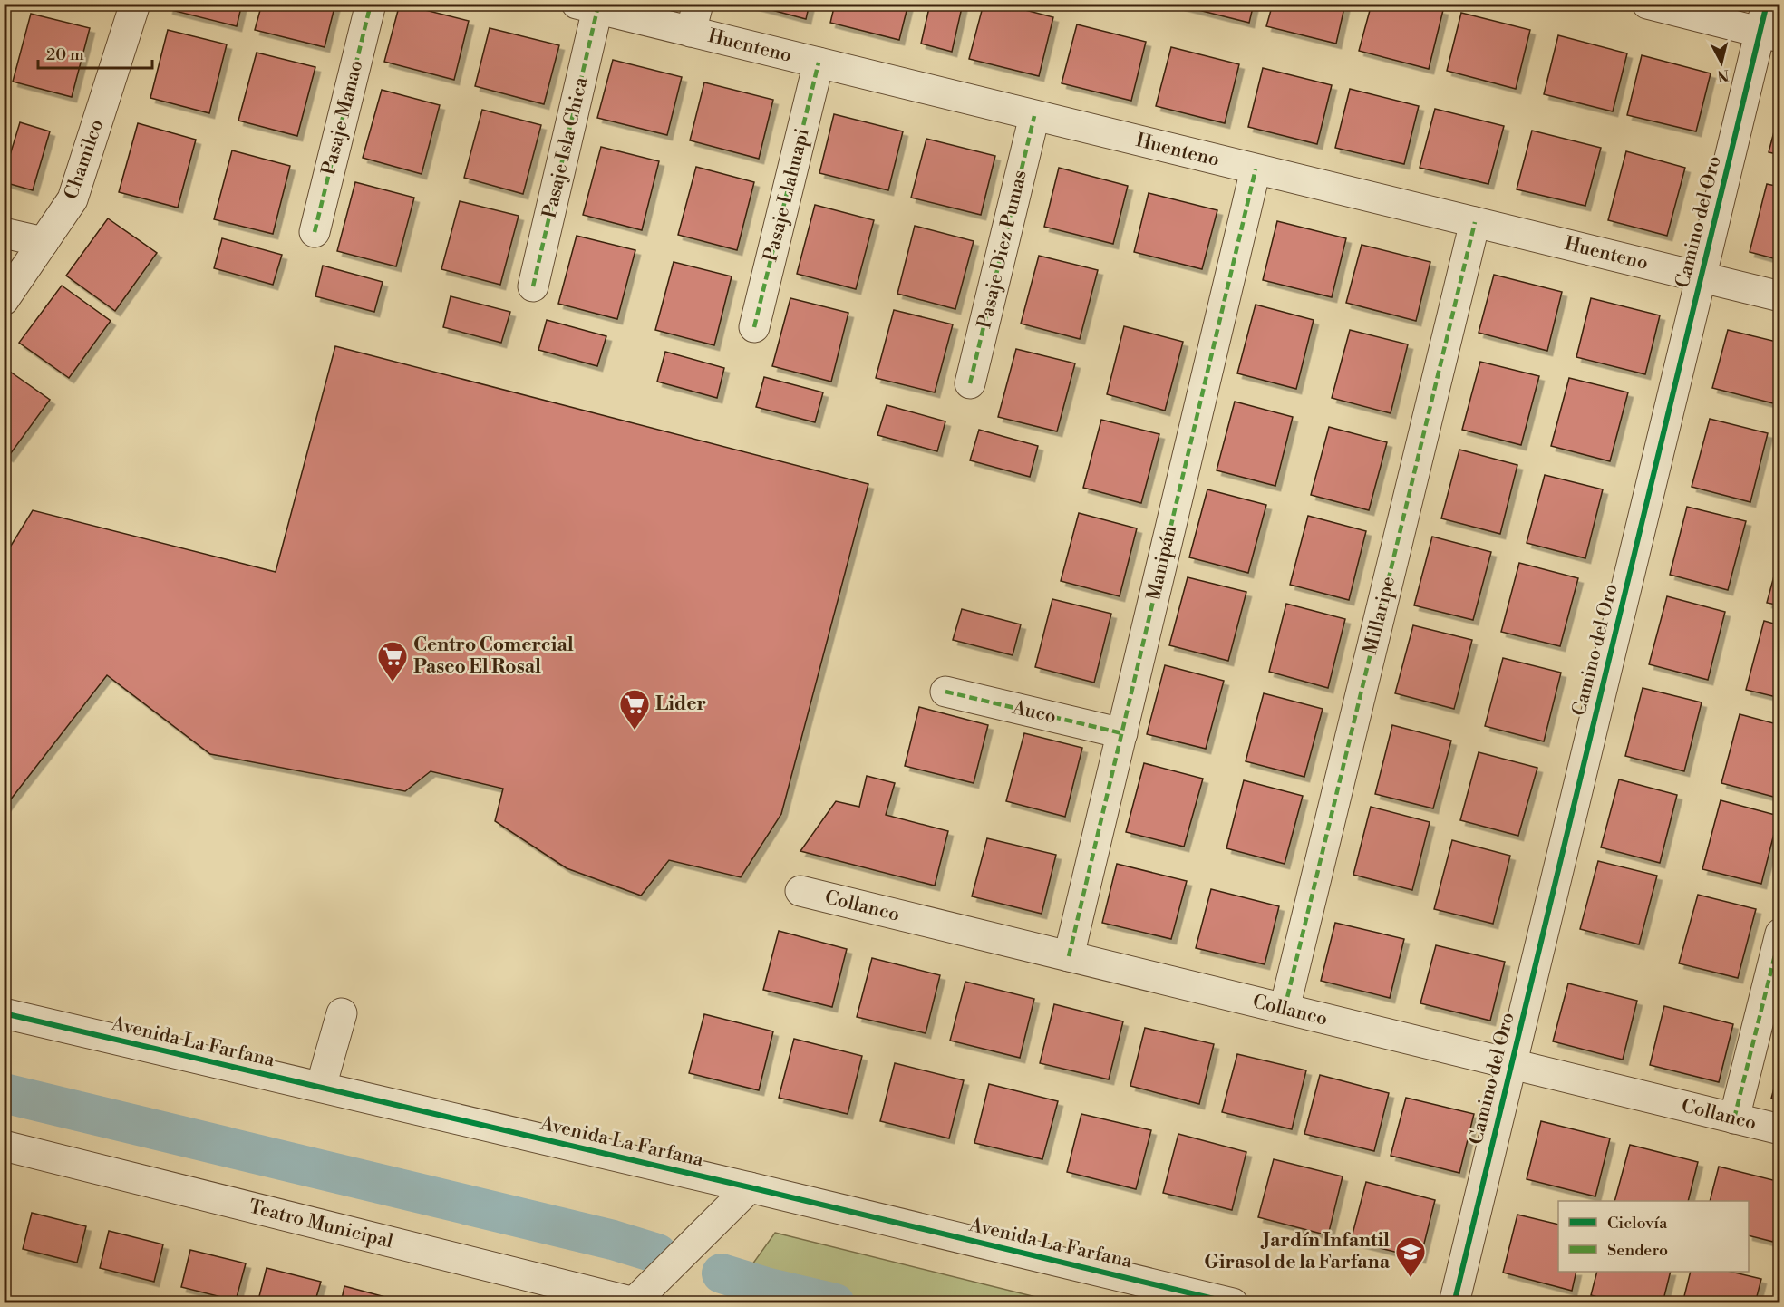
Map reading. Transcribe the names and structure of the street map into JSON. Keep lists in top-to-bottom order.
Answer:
{
  "streets": {
    "street": [
      "Huenteno",
      "Pasaje Manao",
      "Pasaje Isla Chica",
      "Chamilco",
      "Pasaje Llahuapi",
      "Camino del Oro",
      "Pasaje Diez Pumas",
      "Manipán",
      "Millaripe",
      "Auco",
      "Collanco",
      "Avenida La Farfana",
      "Teatro Municipal"
    ]
  },
  "crossings": [
    ["Huenteno", "Pasaje Isla Chica"],
    ["Huenteno", "Pasaje Llahuapi"],
    ["Huenteno", "Camino del Oro"],
    ["Huenteno", "Pasaje Diez Pumas"],
    ["Huenteno", "Manipán"],
    ["Huenteno", "Millaripe"],
    ["Camino del Oro", "Collanco"],
    ["Manipán", "Auco"],
    ["Manipán", "Collanco"],
    ["Millaripe", "Collanco"]
  ],
  "places": {
    "supermarket": ["Centro Comercial Paseo El Rosal", "Lider"],
    "school or university": ["Jardín Infantil Girasol de la Farfana"]
  },
  "legend": ["Ciclovía", "Sendero"],
  "scale_bar": "20 m",
  "north": "bottom"
}
